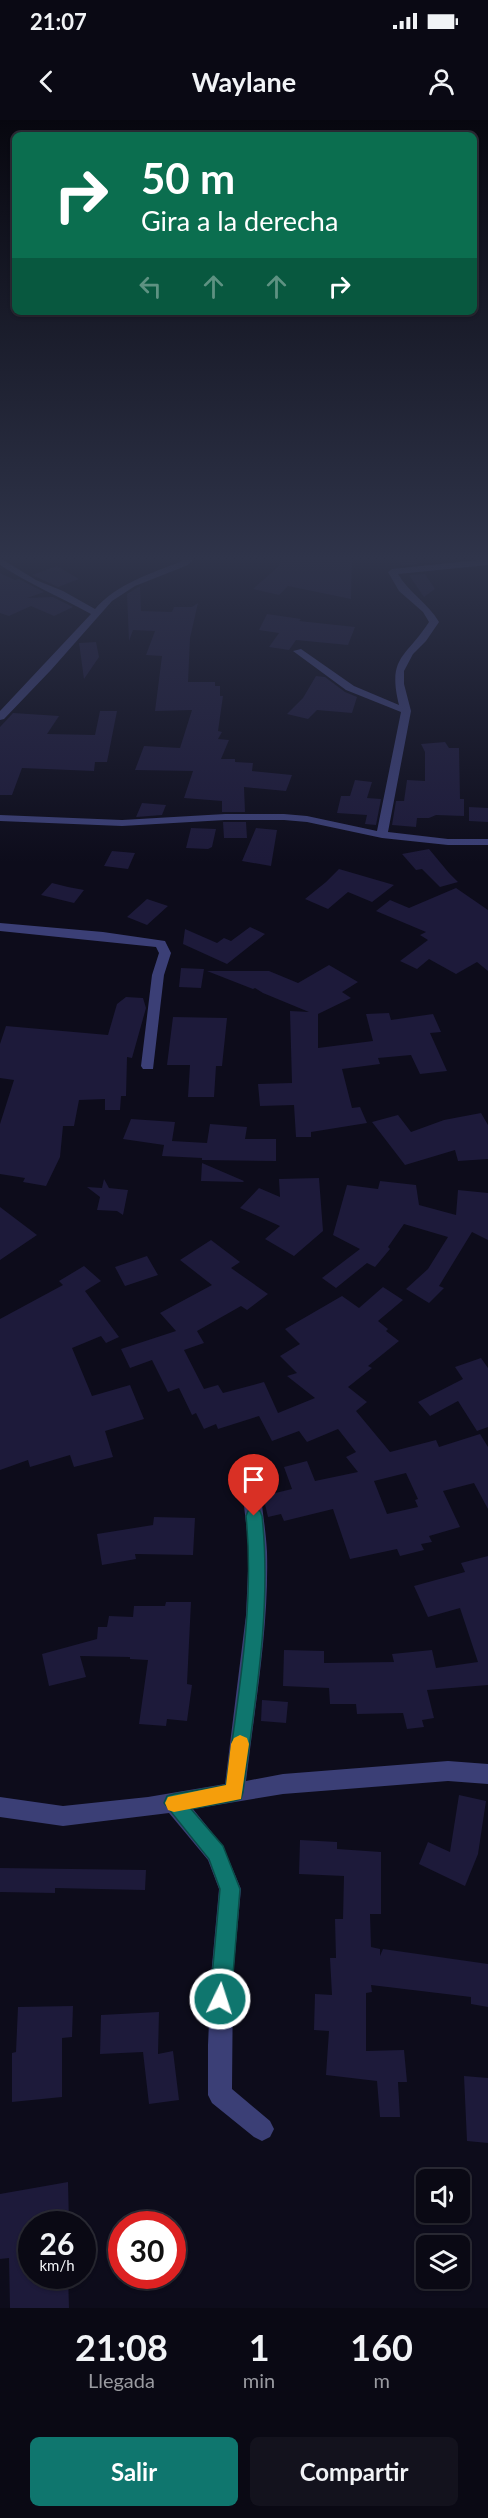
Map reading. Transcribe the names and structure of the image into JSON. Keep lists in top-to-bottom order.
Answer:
{
  "page": {
    "status": "21:07",
    "header": "Waylane",
    "turn": ["50 m", "Gira a la derecha"],
    "speed": "26 km/h",
    "limit": "30",
    "eta": [
      "21:08",
      "Llegada",
      "1",
      "min",
      "160",
      "m"
    ],
    "buttons": ["Salir", "Compartir"]
  }
}
